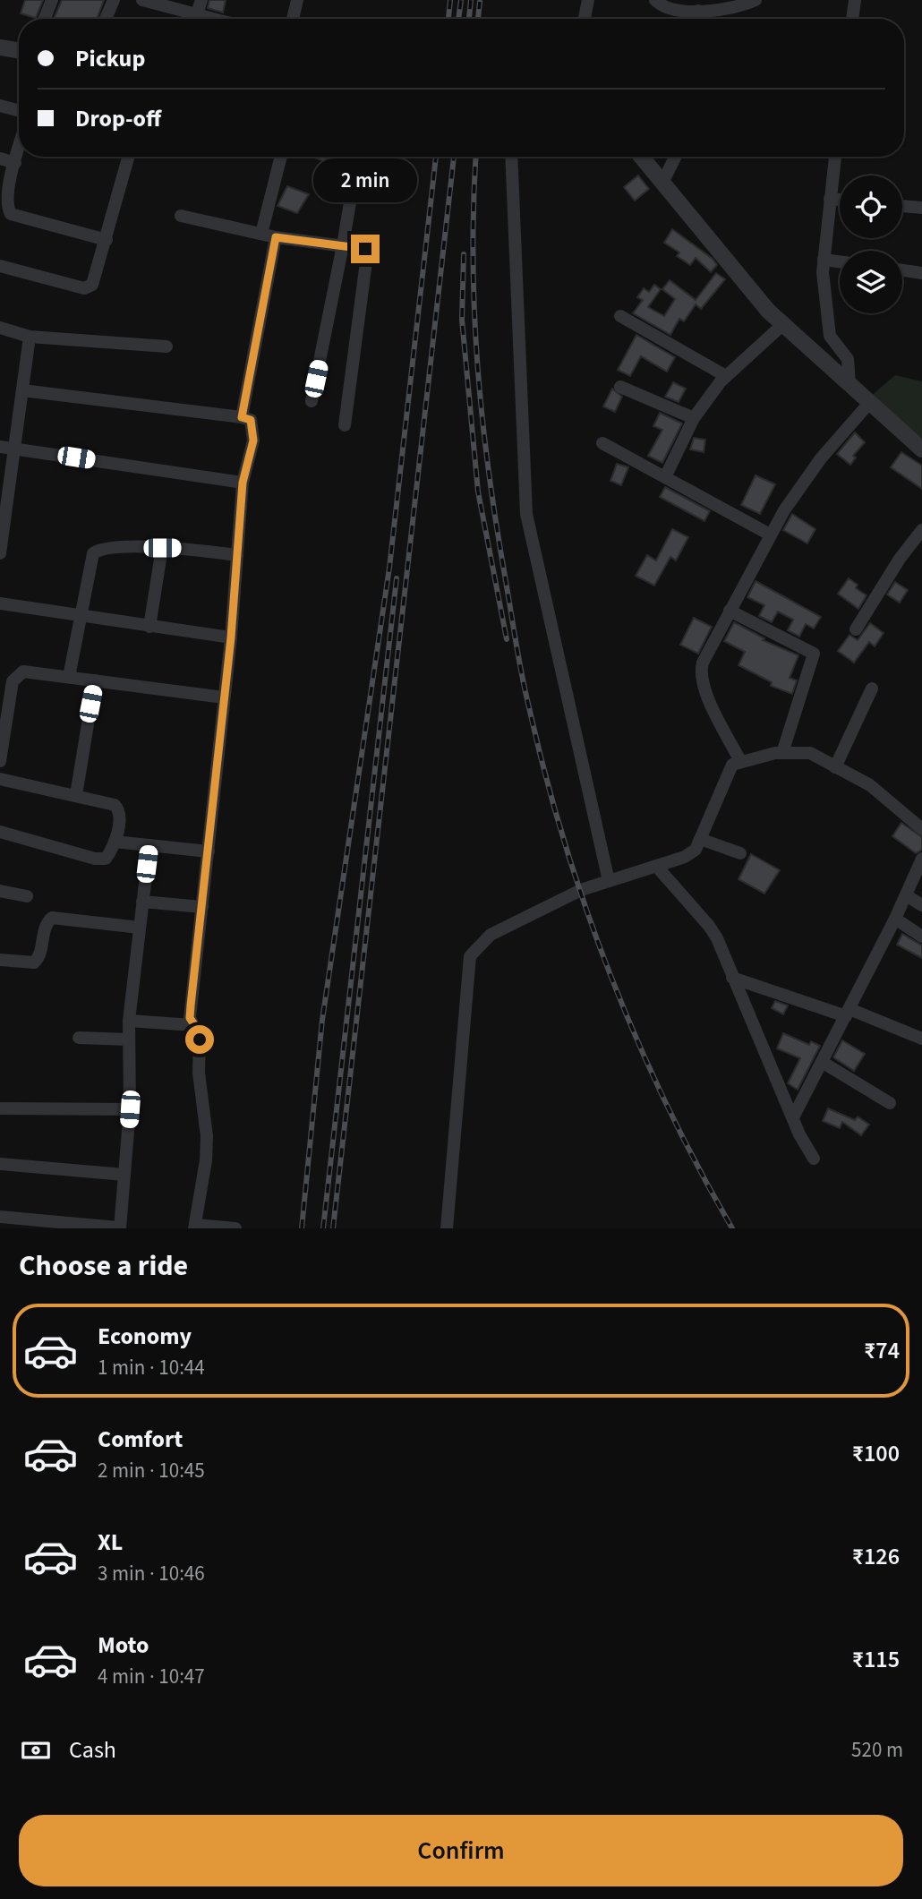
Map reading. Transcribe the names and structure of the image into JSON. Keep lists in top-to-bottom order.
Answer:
{
  "page": {
    "banner": ["Pickup", "Drop-off"],
    "bubble": "2 min",
    "heading": "Choose a ride",
    "list": [
      {
        "name": "Economy",
        "note": "1 min · 10:44",
        "value": "₹74"
      },
      {
        "name": "Comfort",
        "note": "2 min · 10:45",
        "value": "₹100"
      },
      {
        "name": "XL",
        "note": "3 min · 10:46",
        "value": "₹126"
      },
      {
        "name": "Moto",
        "note": "4 min · 10:47",
        "value": "₹115"
      }
    ],
    "pay": ["Cash", "520 m"],
    "buttons": "Confirm"
  }
}
